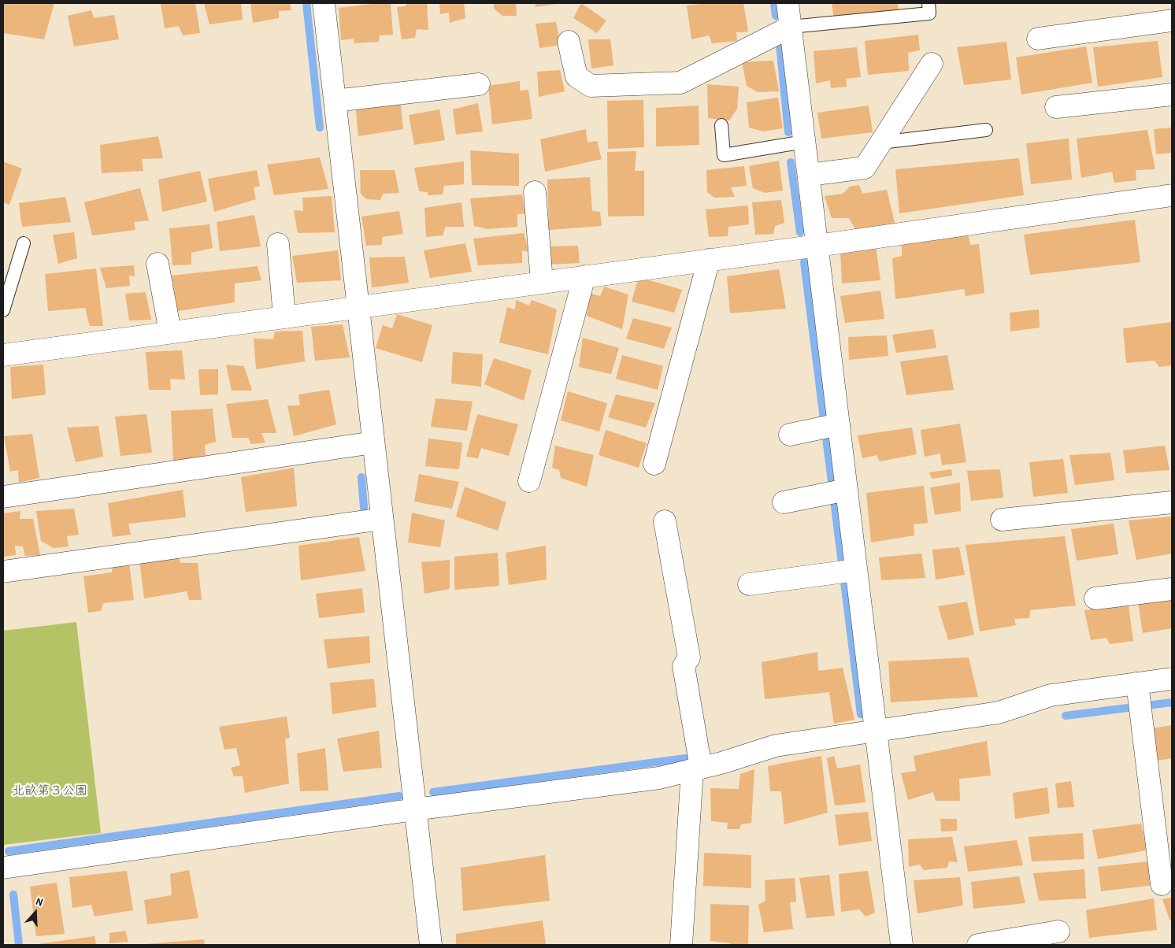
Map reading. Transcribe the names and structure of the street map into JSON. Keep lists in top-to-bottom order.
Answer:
{
  "parks": ["北畝第３公園"],
  "north": "top"
}
